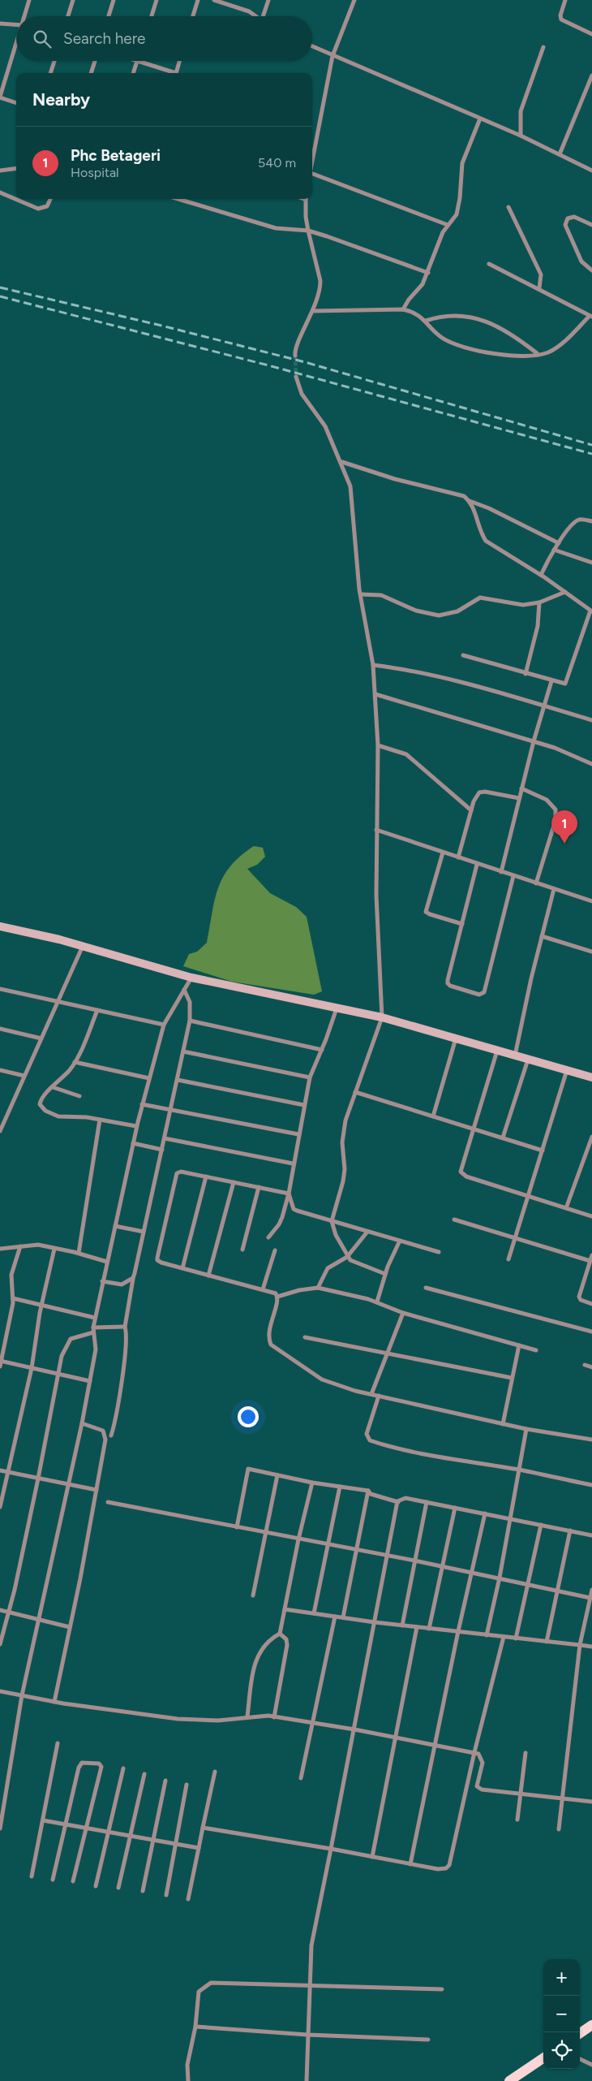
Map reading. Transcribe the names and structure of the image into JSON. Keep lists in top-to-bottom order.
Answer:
{
  "page": {
    "search": "Search here",
    "heading": "Nearby",
    "list": [
      {
        "mark": "1",
        "name": "Phc Betageri",
        "note": "Hospital",
        "value": "540 m"
      }
    ],
    "pins": "1",
    "map_buttons": ["+", "−"]
  }
}
